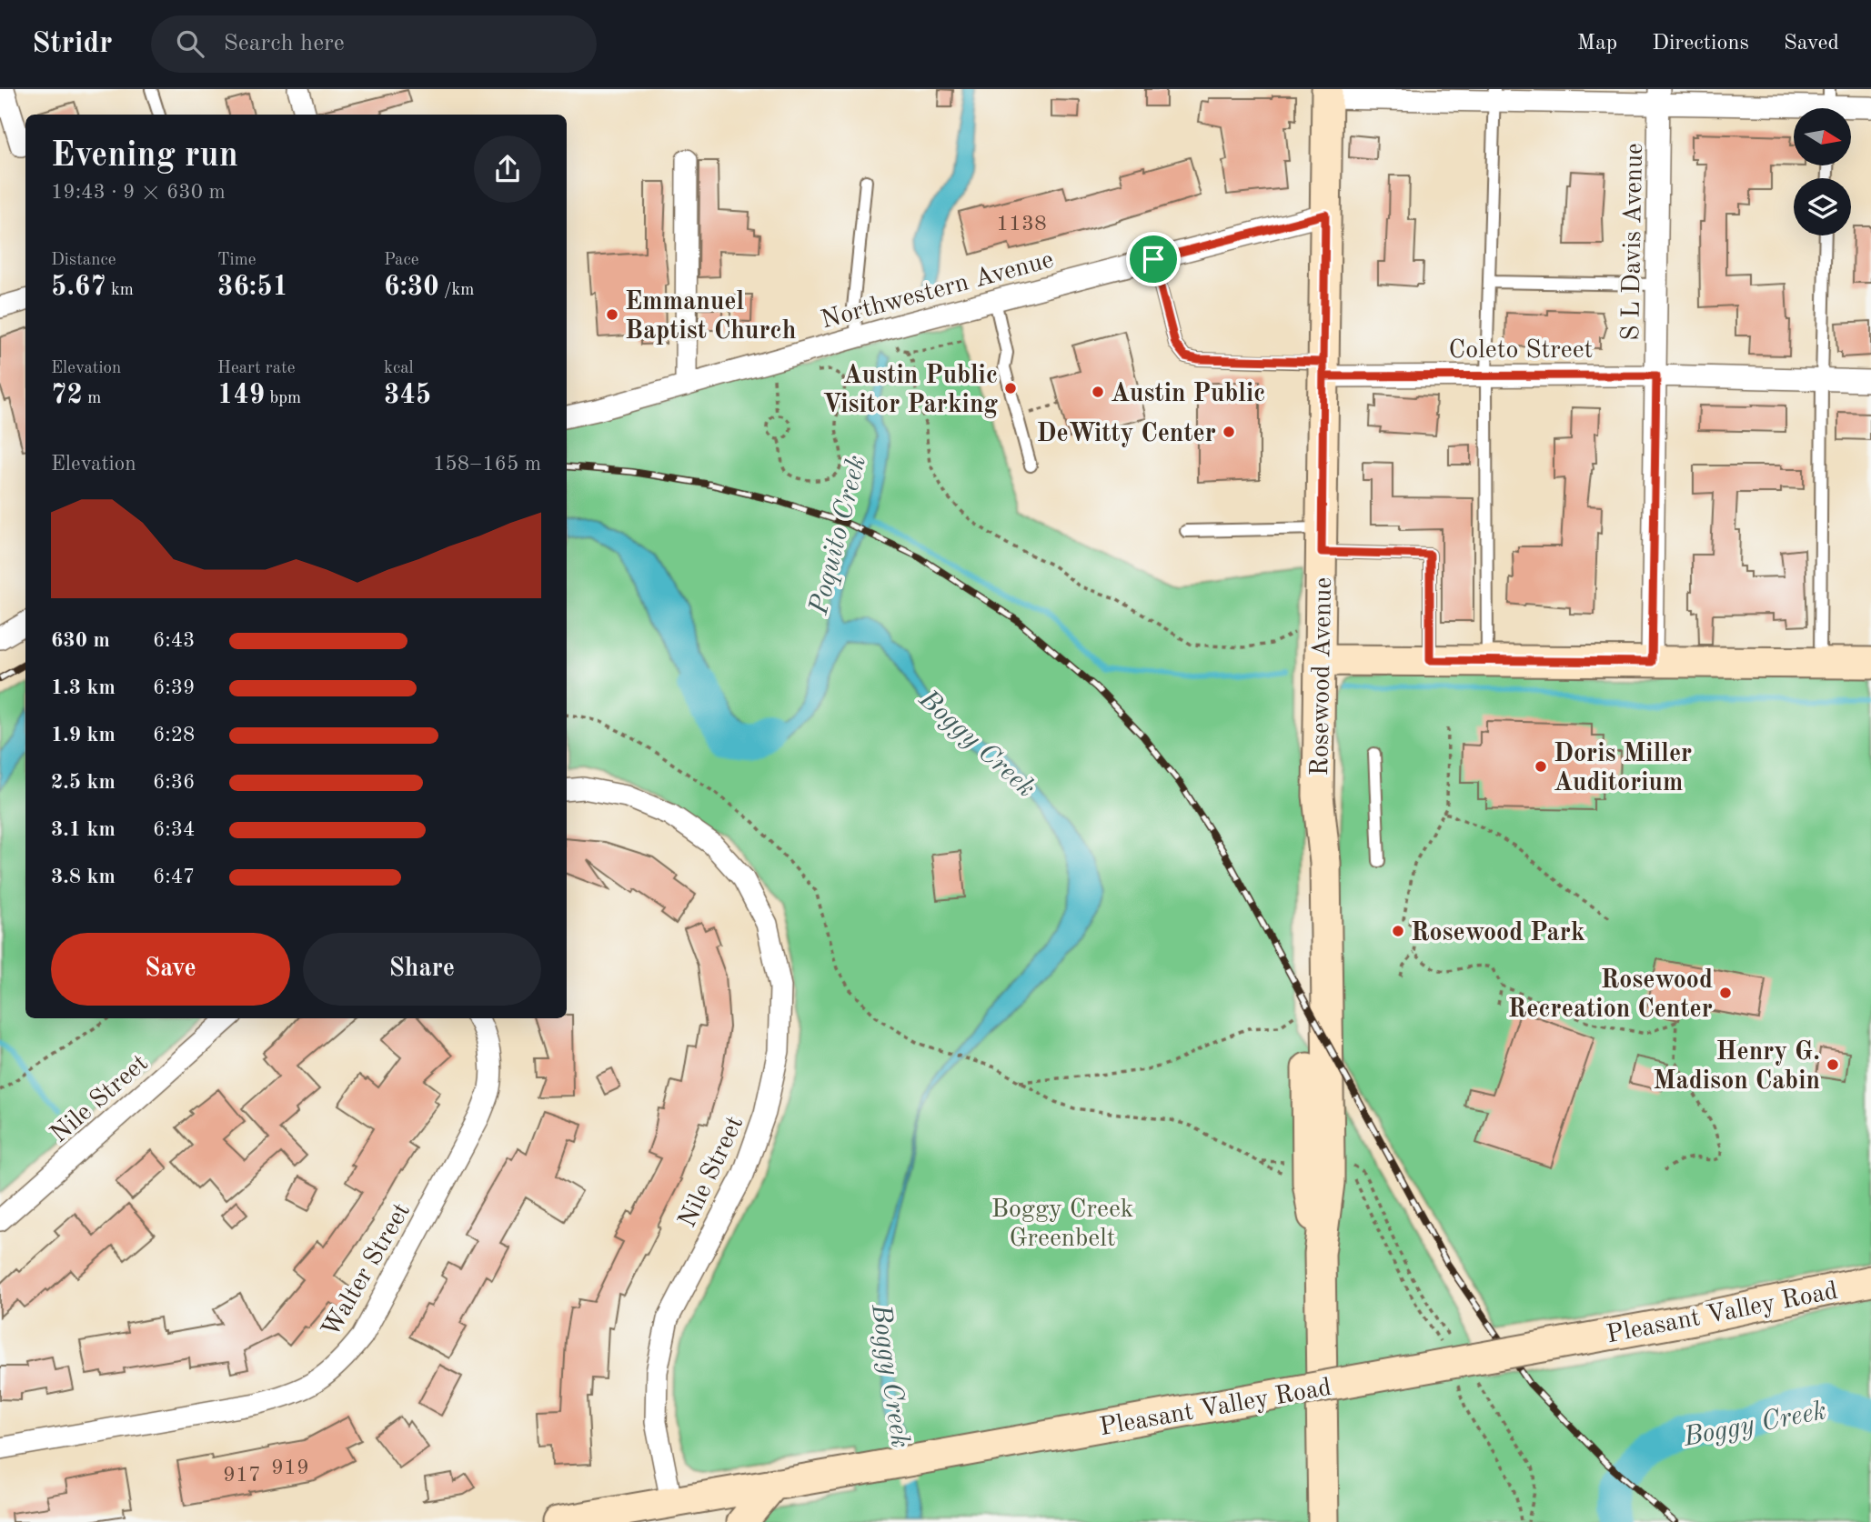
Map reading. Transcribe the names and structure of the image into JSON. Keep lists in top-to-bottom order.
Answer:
{
  "streets": {
    "street": [
      "S L Davis Avenue",
      "Northwestern Avenue",
      "Coleto Street",
      "Rosewood Avenue",
      "Nile Street",
      "Walter Street",
      "Pleasant Valley Road"
    ]
  },
  "crossings": [
    ["S L Davis Avenue", "Coleto Street"],
    ["Northwestern Avenue", "Rosewood Avenue"],
    ["Coleto Street", "Rosewood Avenue"],
    ["Nile Street", "Pleasant Valley Road"]
  ],
  "water": ["Poquito Creek", "Boggy Creek"],
  "parks": ["Boggy Creek Greenbelt"],
  "places": [
    "Emmanuel Baptist Church",
    "Austin Public Visitor Parking",
    "Austin Public",
    "DeWitty Center",
    "Doris Miller Auditorium",
    "Rosewood Park",
    "Rosewood Recreation Center",
    "Henry G. Madison Cabin"
  ],
  "house_numbers": ["1138", "919", "917"],
  "north": "right",
  "page": {
    "header": "Stridr",
    "search": "Search here",
    "nav": ["Map", "Directions", "Saved"],
    "heading": ["Evening run", "19:43 · 9 × 630 m"],
    "stats": [
      ["Distance", "5.67 km"],
      ["Time", "36:51"],
      ["Pace", "6:30 /km"],
      ["Elevation", "72 m"],
      ["Heart rate", "149 bpm"],
      ["kcal", "345"]
    ],
    "chart": ["Elevation", "158–165 m"],
    "list": [
      {
        "name": "630 m",
        "note": "6:43"
      },
      {
        "name": "1.3 km",
        "note": "6:39"
      },
      {
        "name": "1.9 km",
        "note": "6:28"
      },
      {
        "name": "2.5 km",
        "note": "6:36"
      },
      {
        "name": "3.1 km",
        "note": "6:34"
      },
      {
        "name": "3.8 km",
        "note": "6:47"
      }
    ],
    "buttons": ["Save", "Share"]
  }
}
